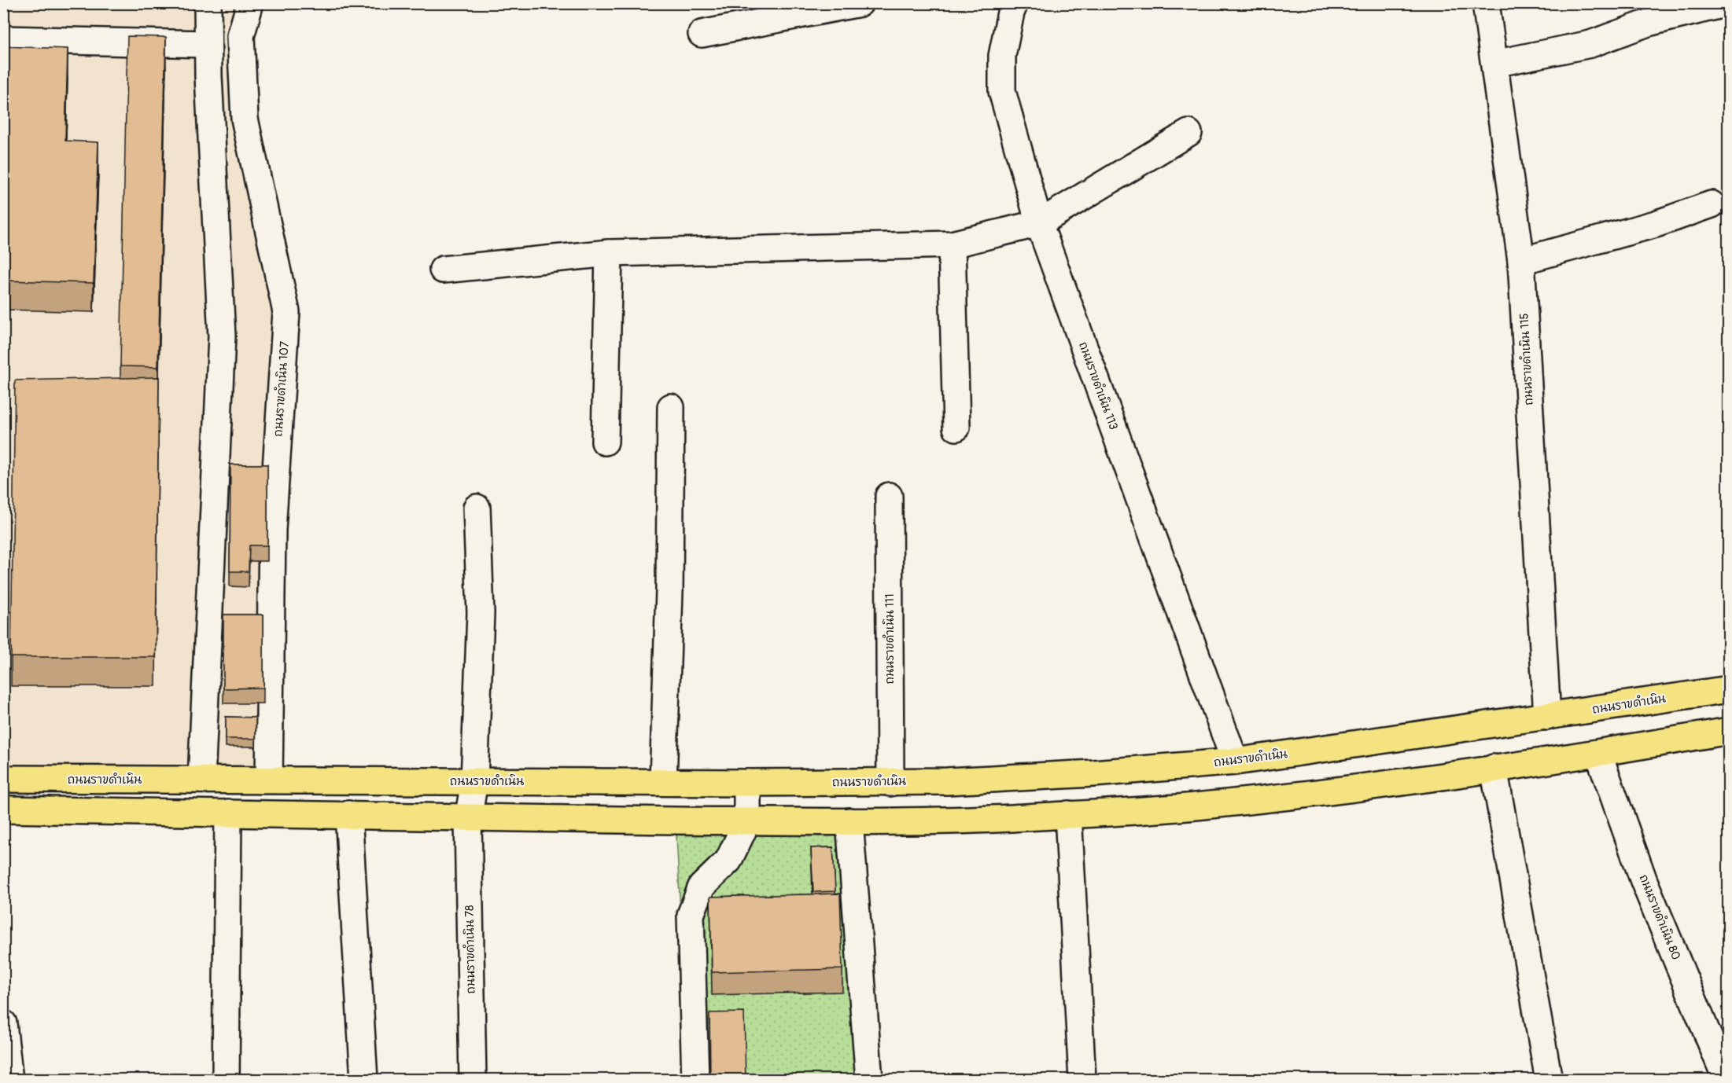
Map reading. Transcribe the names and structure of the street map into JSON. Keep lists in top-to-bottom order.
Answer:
{
  "streets": {
    "main road": ["ถนนราขดำเนิน"],
    "street": [
      "ถนนราขดำเนิน 115",
      "ถนนราขดำเนิน 113",
      "ถนนราขดำเนิน 107",
      "ถนนราขดำเนิน 111",
      "ถนนราขดำเนิน 80",
      "ถนนราขดำเนิน 78"
    ]
  },
  "crossings": [
    ["ถนนราขดำเนิน 115", "ถนนราขดำเนิน"],
    ["ถนนราขดำเนิน 113", "ถนนราขดำเนิน"],
    ["ถนนราขดำเนิน 107", "ถนนราขดำเนิน"],
    ["ถนนราขดำเนิน 111", "ถนนราขดำเนิน"],
    ["ถนนราขดำเนิน", "ถนนราขดำเนิน 78"]
  ]
}
